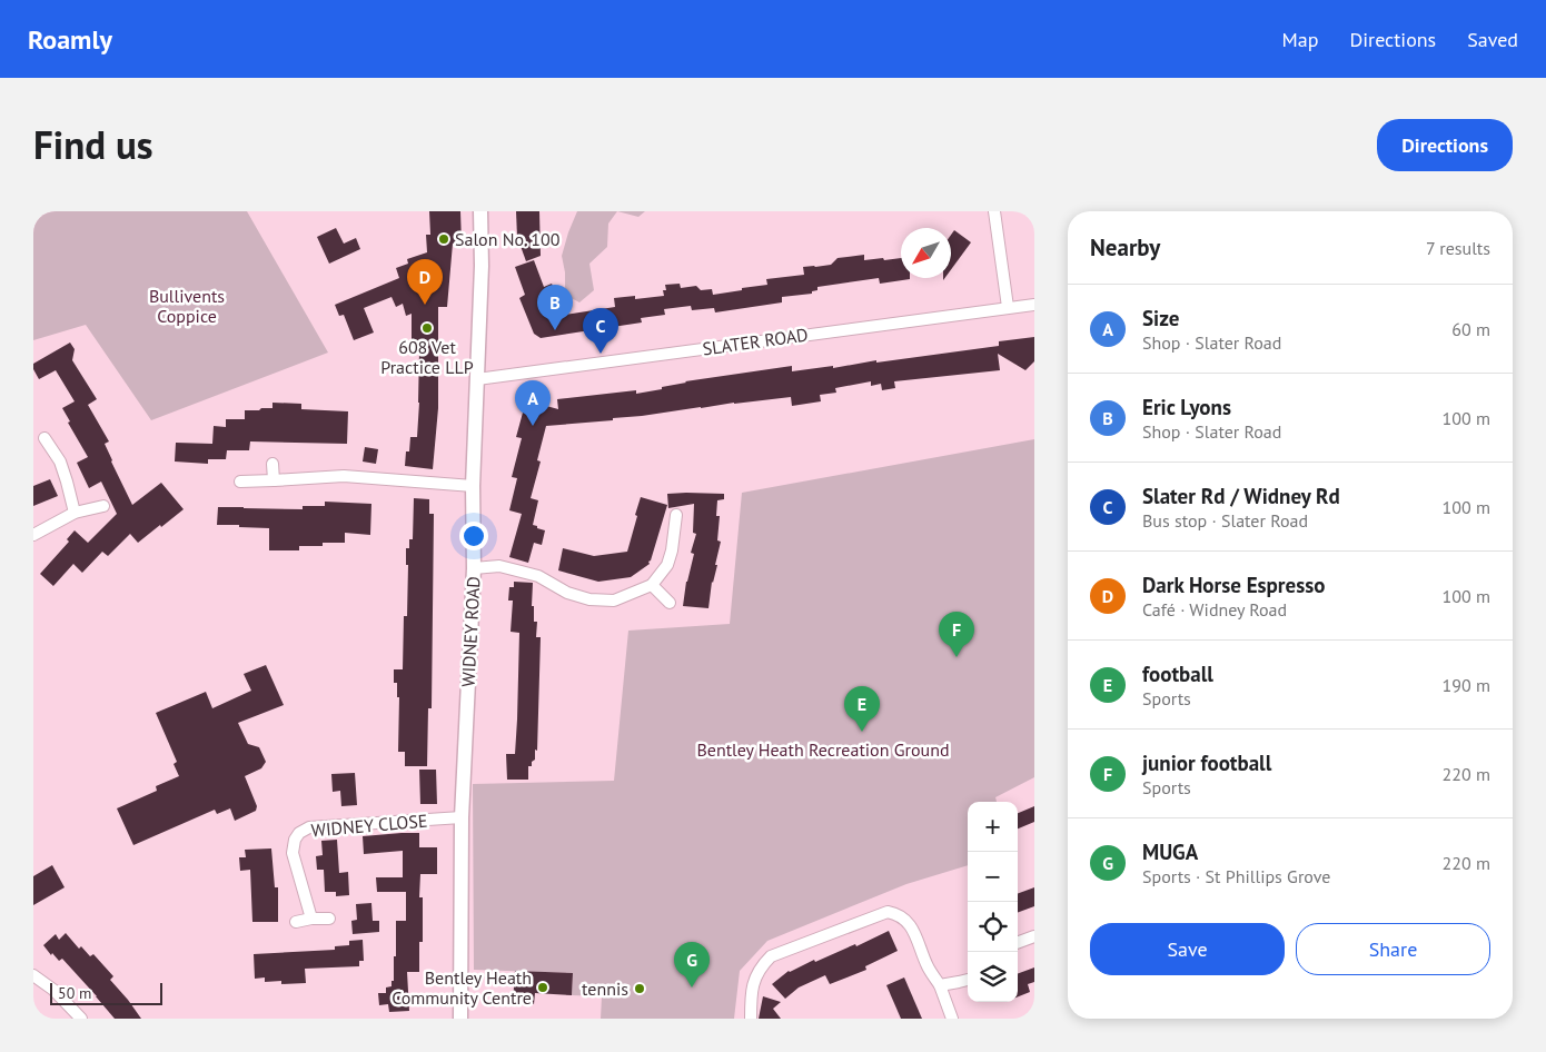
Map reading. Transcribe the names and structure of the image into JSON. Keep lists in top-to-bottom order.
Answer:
{
  "streets": {
    "street": ["SLATER ROAD", "WIDNEY ROAD", "WIDNEY CLOSE"]
  },
  "crossings": [
    ["SLATER ROAD", "WIDNEY ROAD"],
    ["WIDNEY ROAD", "WIDNEY CLOSE"]
  ],
  "parks": ["Bullivents Coppice", "Bentley Heath Recreation Ground"],
  "places": [
    "Salon No. 100",
    "608 Vet Practice LLP",
    "Bentley Heath Community Centre",
    "tennis"
  ],
  "scale_bar": "50 m",
  "north": "bottom left",
  "page": {
    "header": "Roamly",
    "nav": ["Map", "Directions", "Saved"],
    "title": "Find us",
    "buttons": [
      "Directions",
      ["Save", "Share"]
    ],
    "heading": ["Nearby", "7 results"],
    "pins": [
      "D",
      "B",
      "C",
      "A",
      "F",
      "E",
      "G"
    ],
    "list": [
      {
        "mark": "A",
        "name": "Size",
        "note": "Shop · Slater Road",
        "value": "60 m"
      },
      {
        "mark": "B",
        "name": "Eric Lyons",
        "note": "Shop · Slater Road",
        "value": "100 m"
      },
      {
        "mark": "C",
        "name": "Slater Rd / Widney Rd",
        "note": "Bus stop · Slater Road",
        "value": "100 m"
      },
      {
        "mark": "D",
        "name": "Dark Horse Espresso",
        "note": "Café · Widney Road",
        "value": "100 m"
      },
      {
        "mark": "E",
        "name": "football",
        "note": "Sports",
        "value": "190 m"
      },
      {
        "mark": "F",
        "name": "junior football",
        "note": "Sports",
        "value": "220 m"
      },
      {
        "mark": "G",
        "name": "MUGA",
        "note": "Sports · St Phillips Grove",
        "value": "220 m"
      }
    ],
    "map_buttons": ["+", "−"],
    "scale": "50 m"
  }
}
